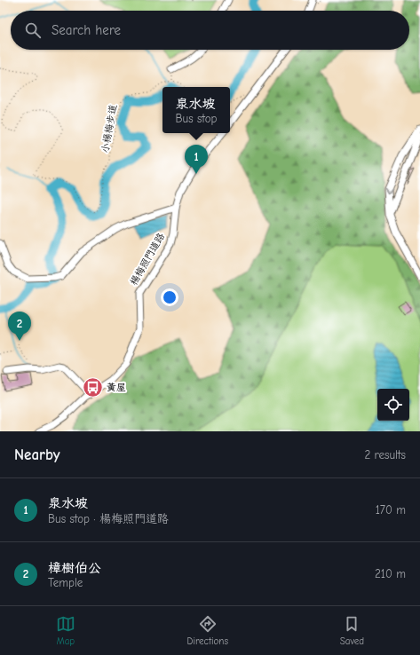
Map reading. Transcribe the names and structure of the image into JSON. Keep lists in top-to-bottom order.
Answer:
{
  "streets": {
    "street": ["楊梅照門道路"],
    "path": ["小楊梅步道"]
  },
  "places": {
    "bus stop": ["黃屋"]
  },
  "page": {
    "search": "Search here",
    "popup": ["泉水坡", "Bus stop"],
    "pins": ["1", "2"],
    "heading": ["Nearby", "2 results"],
    "list": [
      {
        "mark": "1",
        "name": "泉水坡",
        "note": "Bus stop · 楊梅照門道路",
        "value": "170 m"
      },
      {
        "mark": "2",
        "name": "樟樹伯公",
        "note": "Temple",
        "value": "210 m"
      }
    ],
    "nav": ["Map", "Directions", "Saved"]
  }
}
